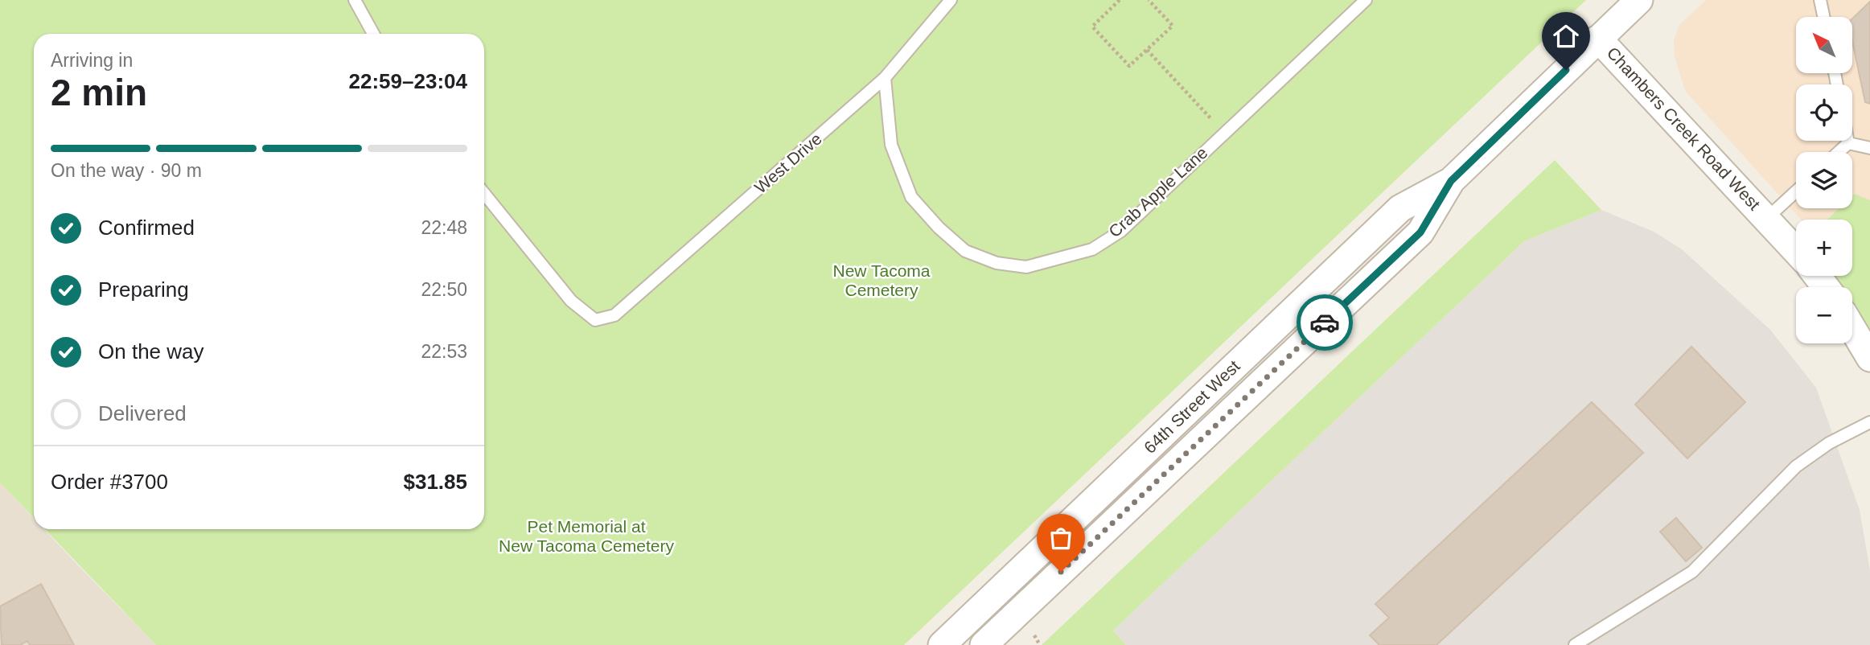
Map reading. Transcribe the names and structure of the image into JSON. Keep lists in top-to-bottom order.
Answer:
{
  "streets": {
    "street": ["Chambers Creek Road West", "64th Street West"],
    "lane": ["West Drive", "Crab Apple Lane"]
  },
  "crossings": [
    ["Chambers Creek Road West", "64th Street West"],
    ["West Drive", "Crab Apple Lane"]
  ],
  "parks": ["New Tacoma Cemetery", "Pet Memorial at New Tacoma Cemetery"],
  "north": "top left",
  "page": {
    "map_buttons": ["+", "−"],
    "heading": ["2 min", "Arriving in", "22:59–23:04"],
    "panel": ["Order #3700", "$31.85"],
    "bar": "On the way · 90 m",
    "list": [
      ["Confirmed", "22:48"],
      ["Preparing", "22:50"],
      ["On the way", "22:53"],
      "Delivered"
    ]
  }
}
